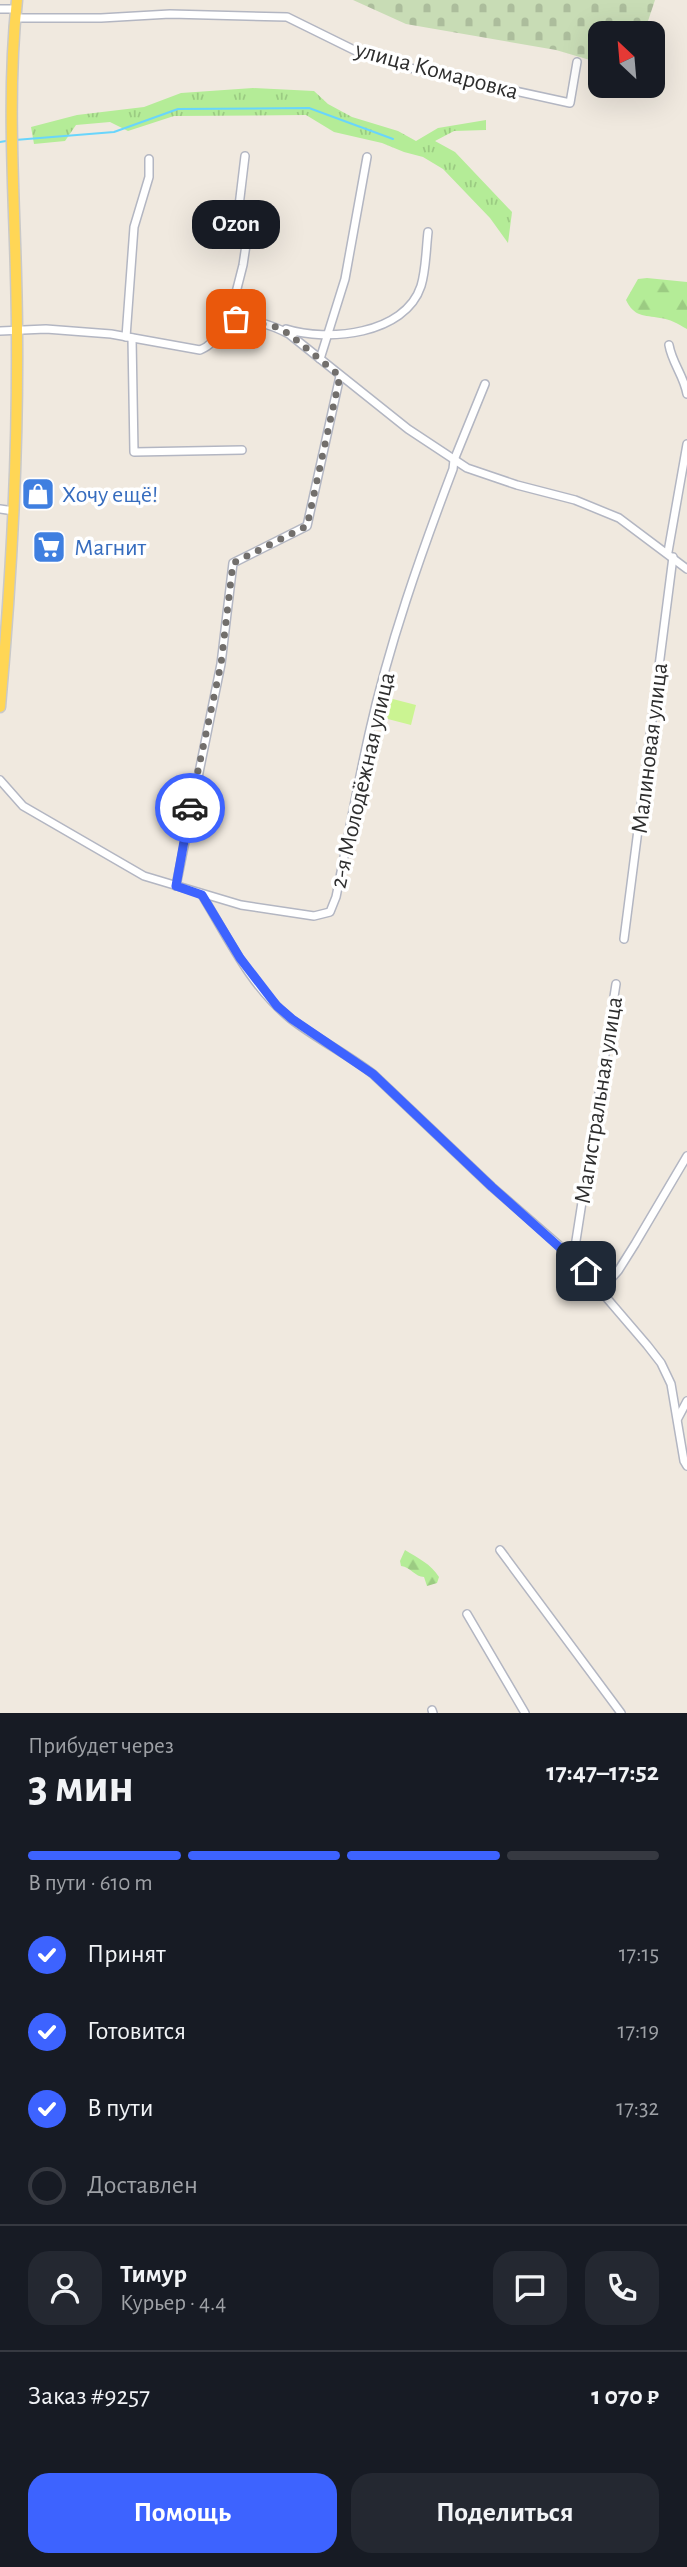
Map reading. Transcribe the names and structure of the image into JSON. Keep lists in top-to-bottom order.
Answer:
{
  "streets": {
    "street": [
      "улица Комаровка",
      "Малиновая улица",
      "2-я Молодёжная улица",
      "Магистральная улица"
    ]
  },
  "places": {
    "other": ["Ozon"],
    "shop": ["Хочу ещё!"],
    "supermarket": ["Магнит"]
  },
  "north": "top left",
  "page": {
    "bubble": "Ozon",
    "heading": ["3 мин", "Прибудет через", "17:47–17:52"],
    "panel": [
      "Тимур",
      "Курьер · 4.4",
      "Заказ #9257",
      "1 070 ₽"
    ],
    "bar": "В пути · 610 m",
    "list": [
      ["Принят", "17:15"],
      ["Готовится", "17:19"],
      ["В пути", "17:32"],
      "Доставлен"
    ],
    "buttons": ["Помощь", "Поделиться"]
  }
}
